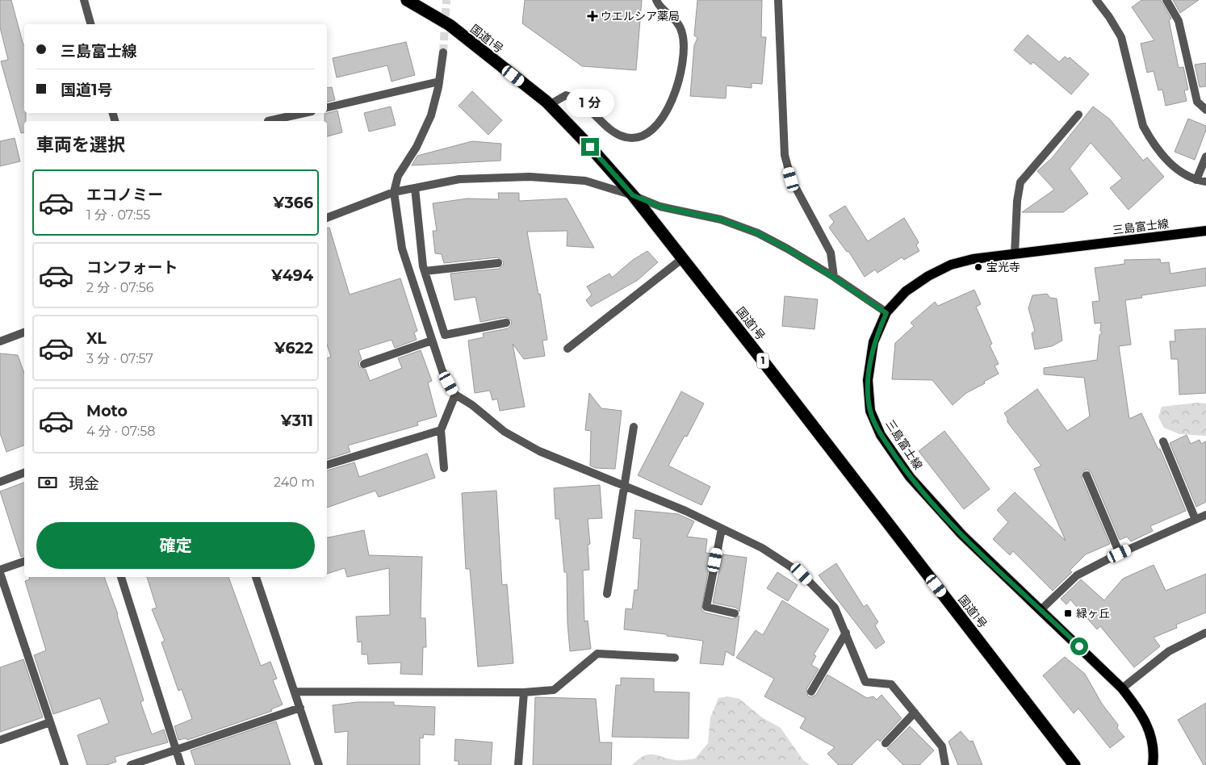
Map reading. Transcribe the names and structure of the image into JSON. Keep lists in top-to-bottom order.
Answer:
{
  "streets": {
    "highway": ["国道1号", "1"],
    "main road": ["三島富士線"]
  },
  "places": {
    "health": ["ウエルシア薬局"],
    "other": ["宝光寺"],
    "transit": ["緑ヶ丘"]
  },
  "page": {
    "banner": ["三島富士線", "国道1号"],
    "bubble": "1 分",
    "heading": "車両を選択",
    "list": [
      {
        "name": "エコノミー",
        "note": "1 分 · 07:55",
        "value": "¥366"
      },
      {
        "name": "コンフォート",
        "note": "2 分 · 07:56",
        "value": "¥494"
      },
      {
        "name": "XL",
        "note": "3 分 · 07:57",
        "value": "¥622"
      },
      {
        "name": "Moto",
        "note": "4 分 · 07:58",
        "value": "¥311"
      }
    ],
    "pay": ["現金", "240 m"],
    "buttons": "確定"
  }
}
